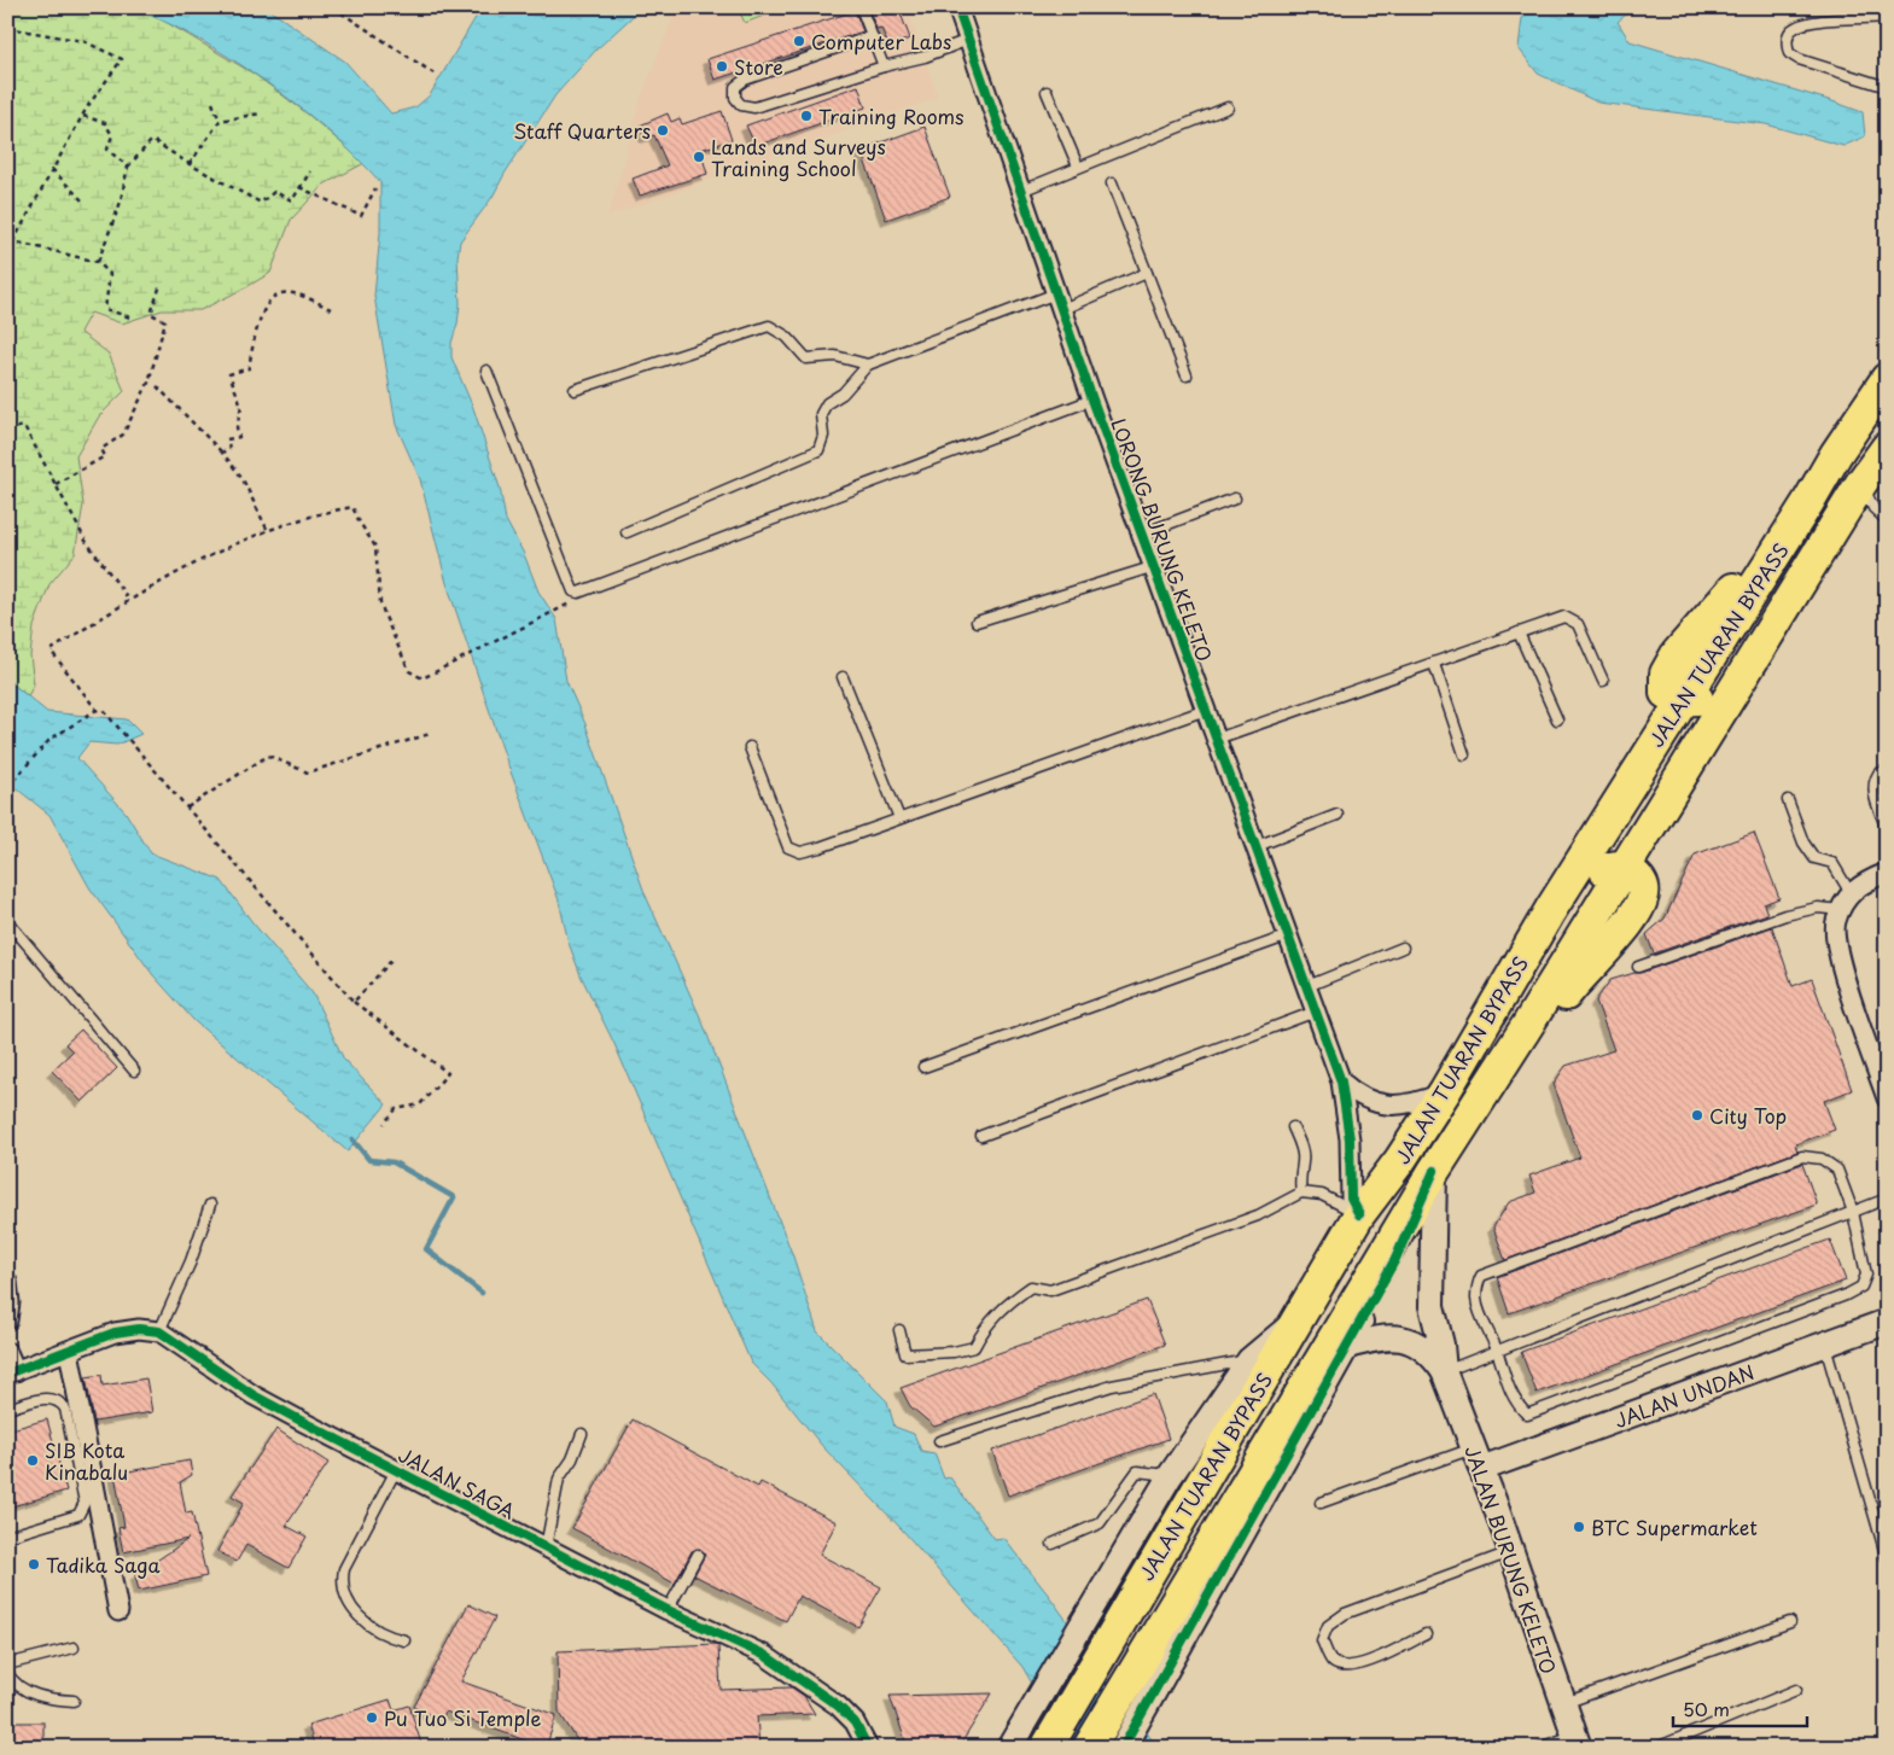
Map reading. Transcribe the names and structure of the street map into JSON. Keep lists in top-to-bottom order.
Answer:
{
  "streets": {
    "highway": ["JALAN TUARAN BYPASS"],
    "street": [
      "LORONG BURUNG KELETO",
      "JALAN UNDAN",
      "JALAN SAGA",
      "JALAN BURUNG KELETO"
    ]
  },
  "crossings": [
    ["LORONG BURUNG KELETO", "JALAN TUARAN BYPASS"],
    ["JALAN TUARAN BYPASS", "JALAN BURUNG KELETO"],
    ["JALAN UNDAN", "JALAN BURUNG KELETO"]
  ],
  "places": [
    "Computer Labs",
    "Store",
    "Training Rooms",
    "Staff Quarters",
    "Lands and Surveys Training School",
    "City Top",
    "SIB Kota Kinabalu",
    "BTC Supermarket",
    "Tadika Saga",
    "Pu Tuo Si Temple"
  ],
  "scale_bar": "50 m"
}
